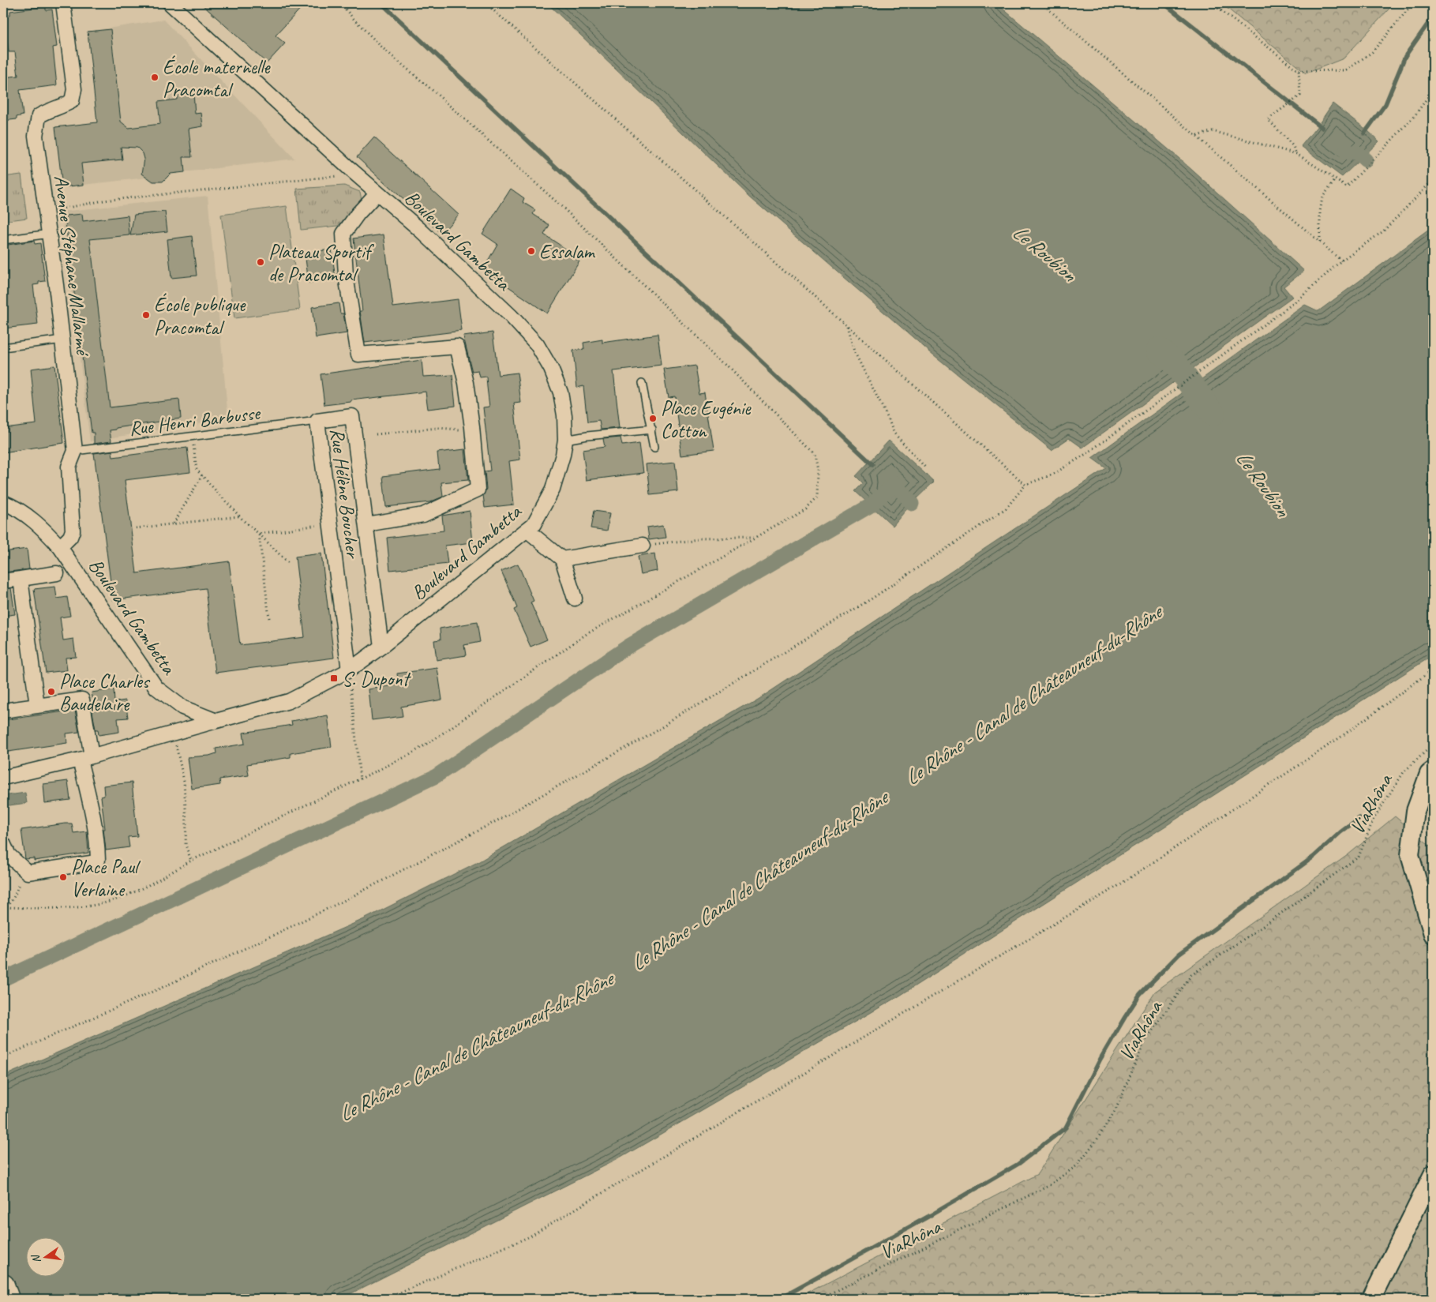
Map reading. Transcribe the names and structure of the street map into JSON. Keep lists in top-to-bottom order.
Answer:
{
  "streets": {
    "street": ["Boulevard Gambetta", "Avenue Stéphane Mallarmé", "Rue Hélène Boucher"],
    "lane": ["Rue Henri Barbusse"],
    "path": ["ViaRhôna"]
  },
  "crossings": [
    ["Boulevard Gambetta", "Avenue Stéphane Mallarmé"],
    ["Boulevard Gambetta", "Rue Hélène Boucher"],
    ["Avenue Stéphane Mallarmé", "Rue Henri Barbusse"],
    ["Rue Henri Barbusse", "Rue Hélène Boucher"]
  ],
  "water": ["Le Roubion", "Le Rhône - Canal de Châteauneuf-du-Rhône"],
  "places": {
    "other": [
      "École maternelle Pracomtal",
      "Essalam",
      "Plateau Sportif de Pracomtal",
      "École publique Pracomtal",
      "Place Eugénie Cotton",
      "Place Charles Baudelaire",
      "Place Paul Verlaine"
    ],
    "transit": ["S. Dupont"]
  },
  "north": "left"
}
